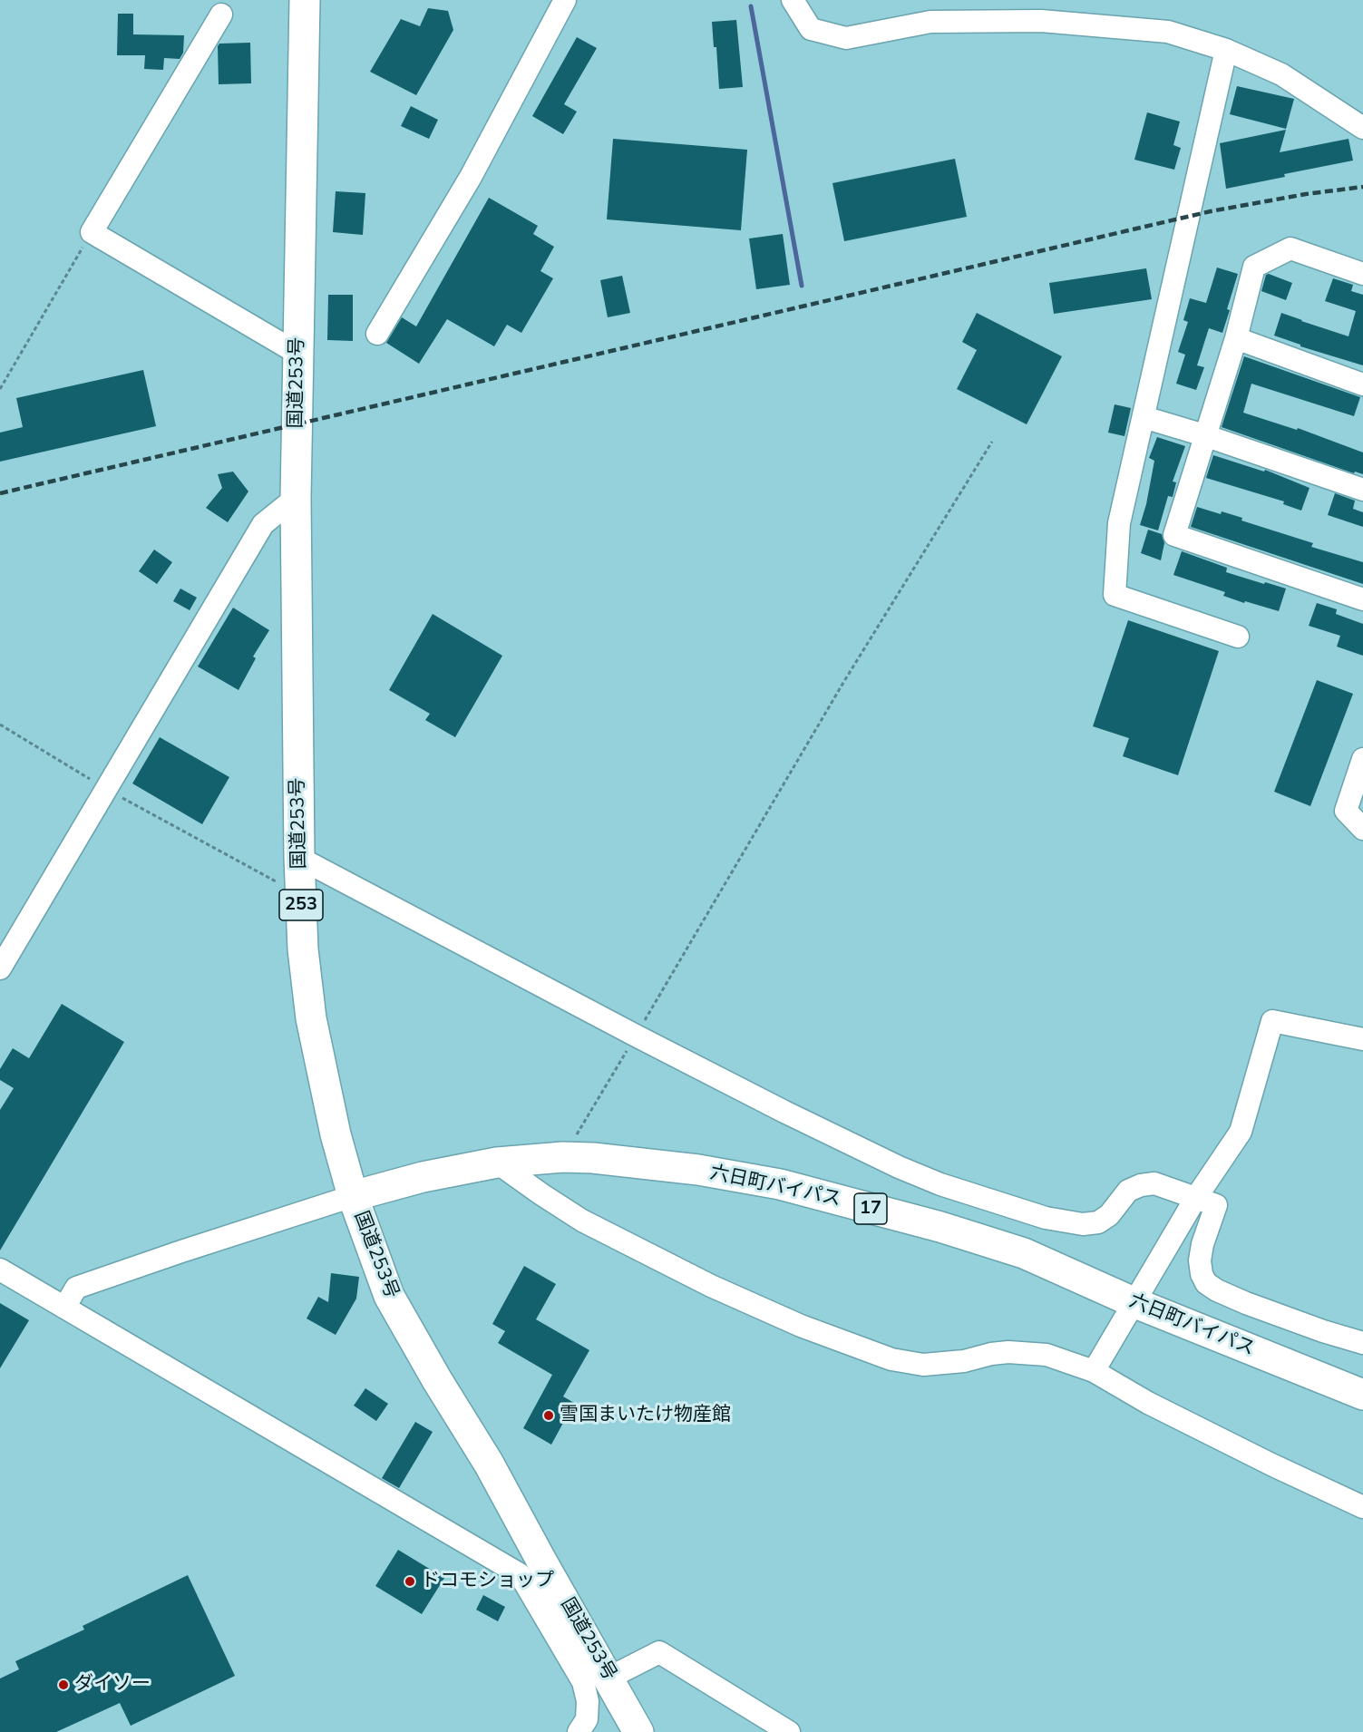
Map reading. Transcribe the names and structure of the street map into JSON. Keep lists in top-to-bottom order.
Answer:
{
  "streets": {
    "highway": [
      "国道253号",
      "253",
      "六日町バイパス",
      "17"
    ]
  },
  "crossings": [
    ["国道253号", "六日町バイパス"]
  ],
  "places": ["雪国まいたけ物産館", "ドコモショップ", "ダイソー"]
}
